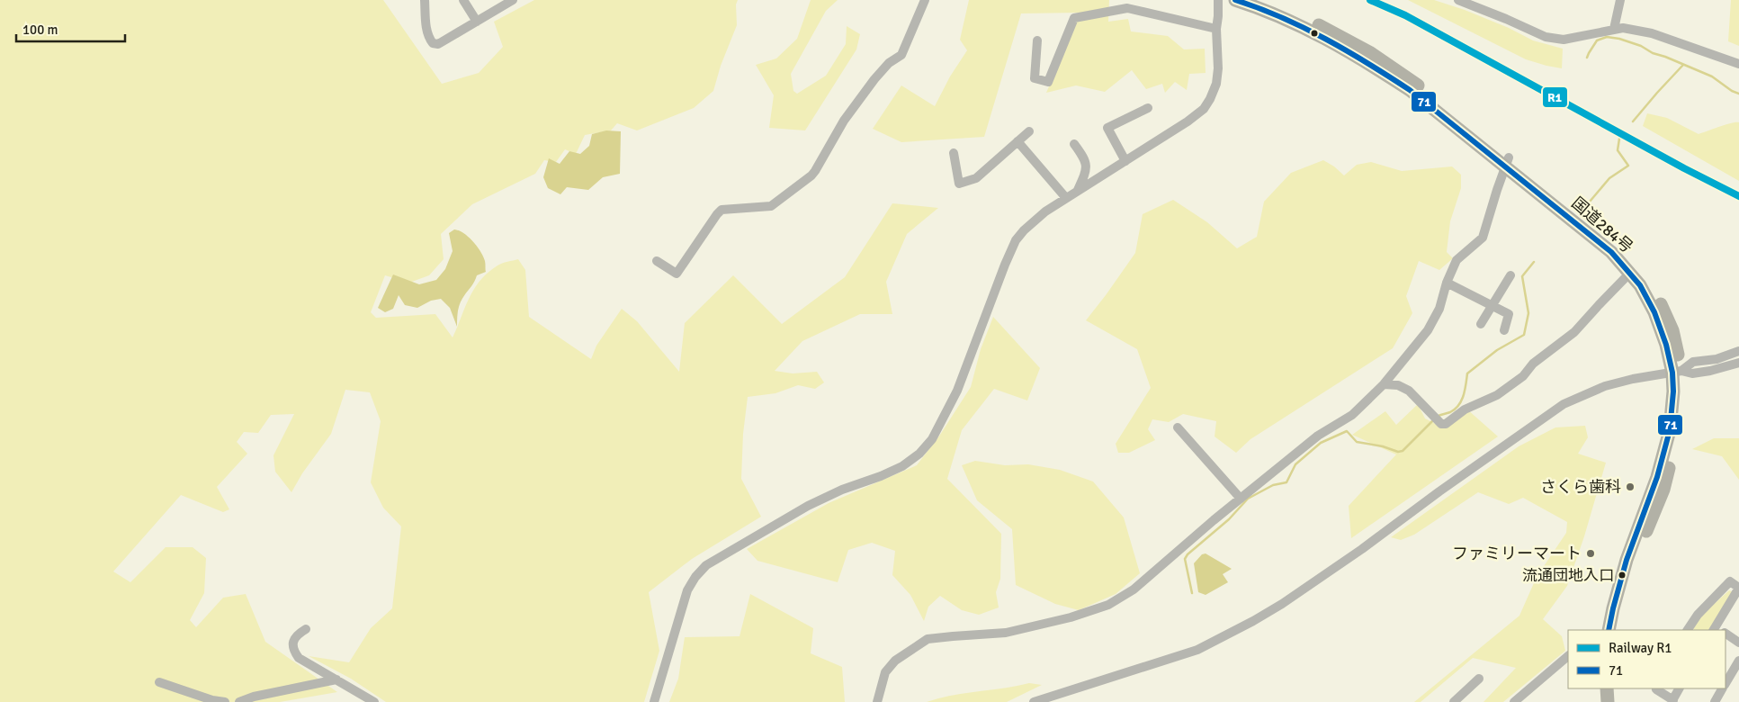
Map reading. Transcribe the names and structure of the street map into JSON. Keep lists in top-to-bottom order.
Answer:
{
  "streets": {
    "highway": ["国道284号"]
  },
  "places": ["さくら歯科", "ファミリーマート", "流通団地入口"],
  "lines": ["rail line R1", "transit line 71"],
  "legend": ["Railway R1", "71"],
  "scale_bar": "100 m"
}
